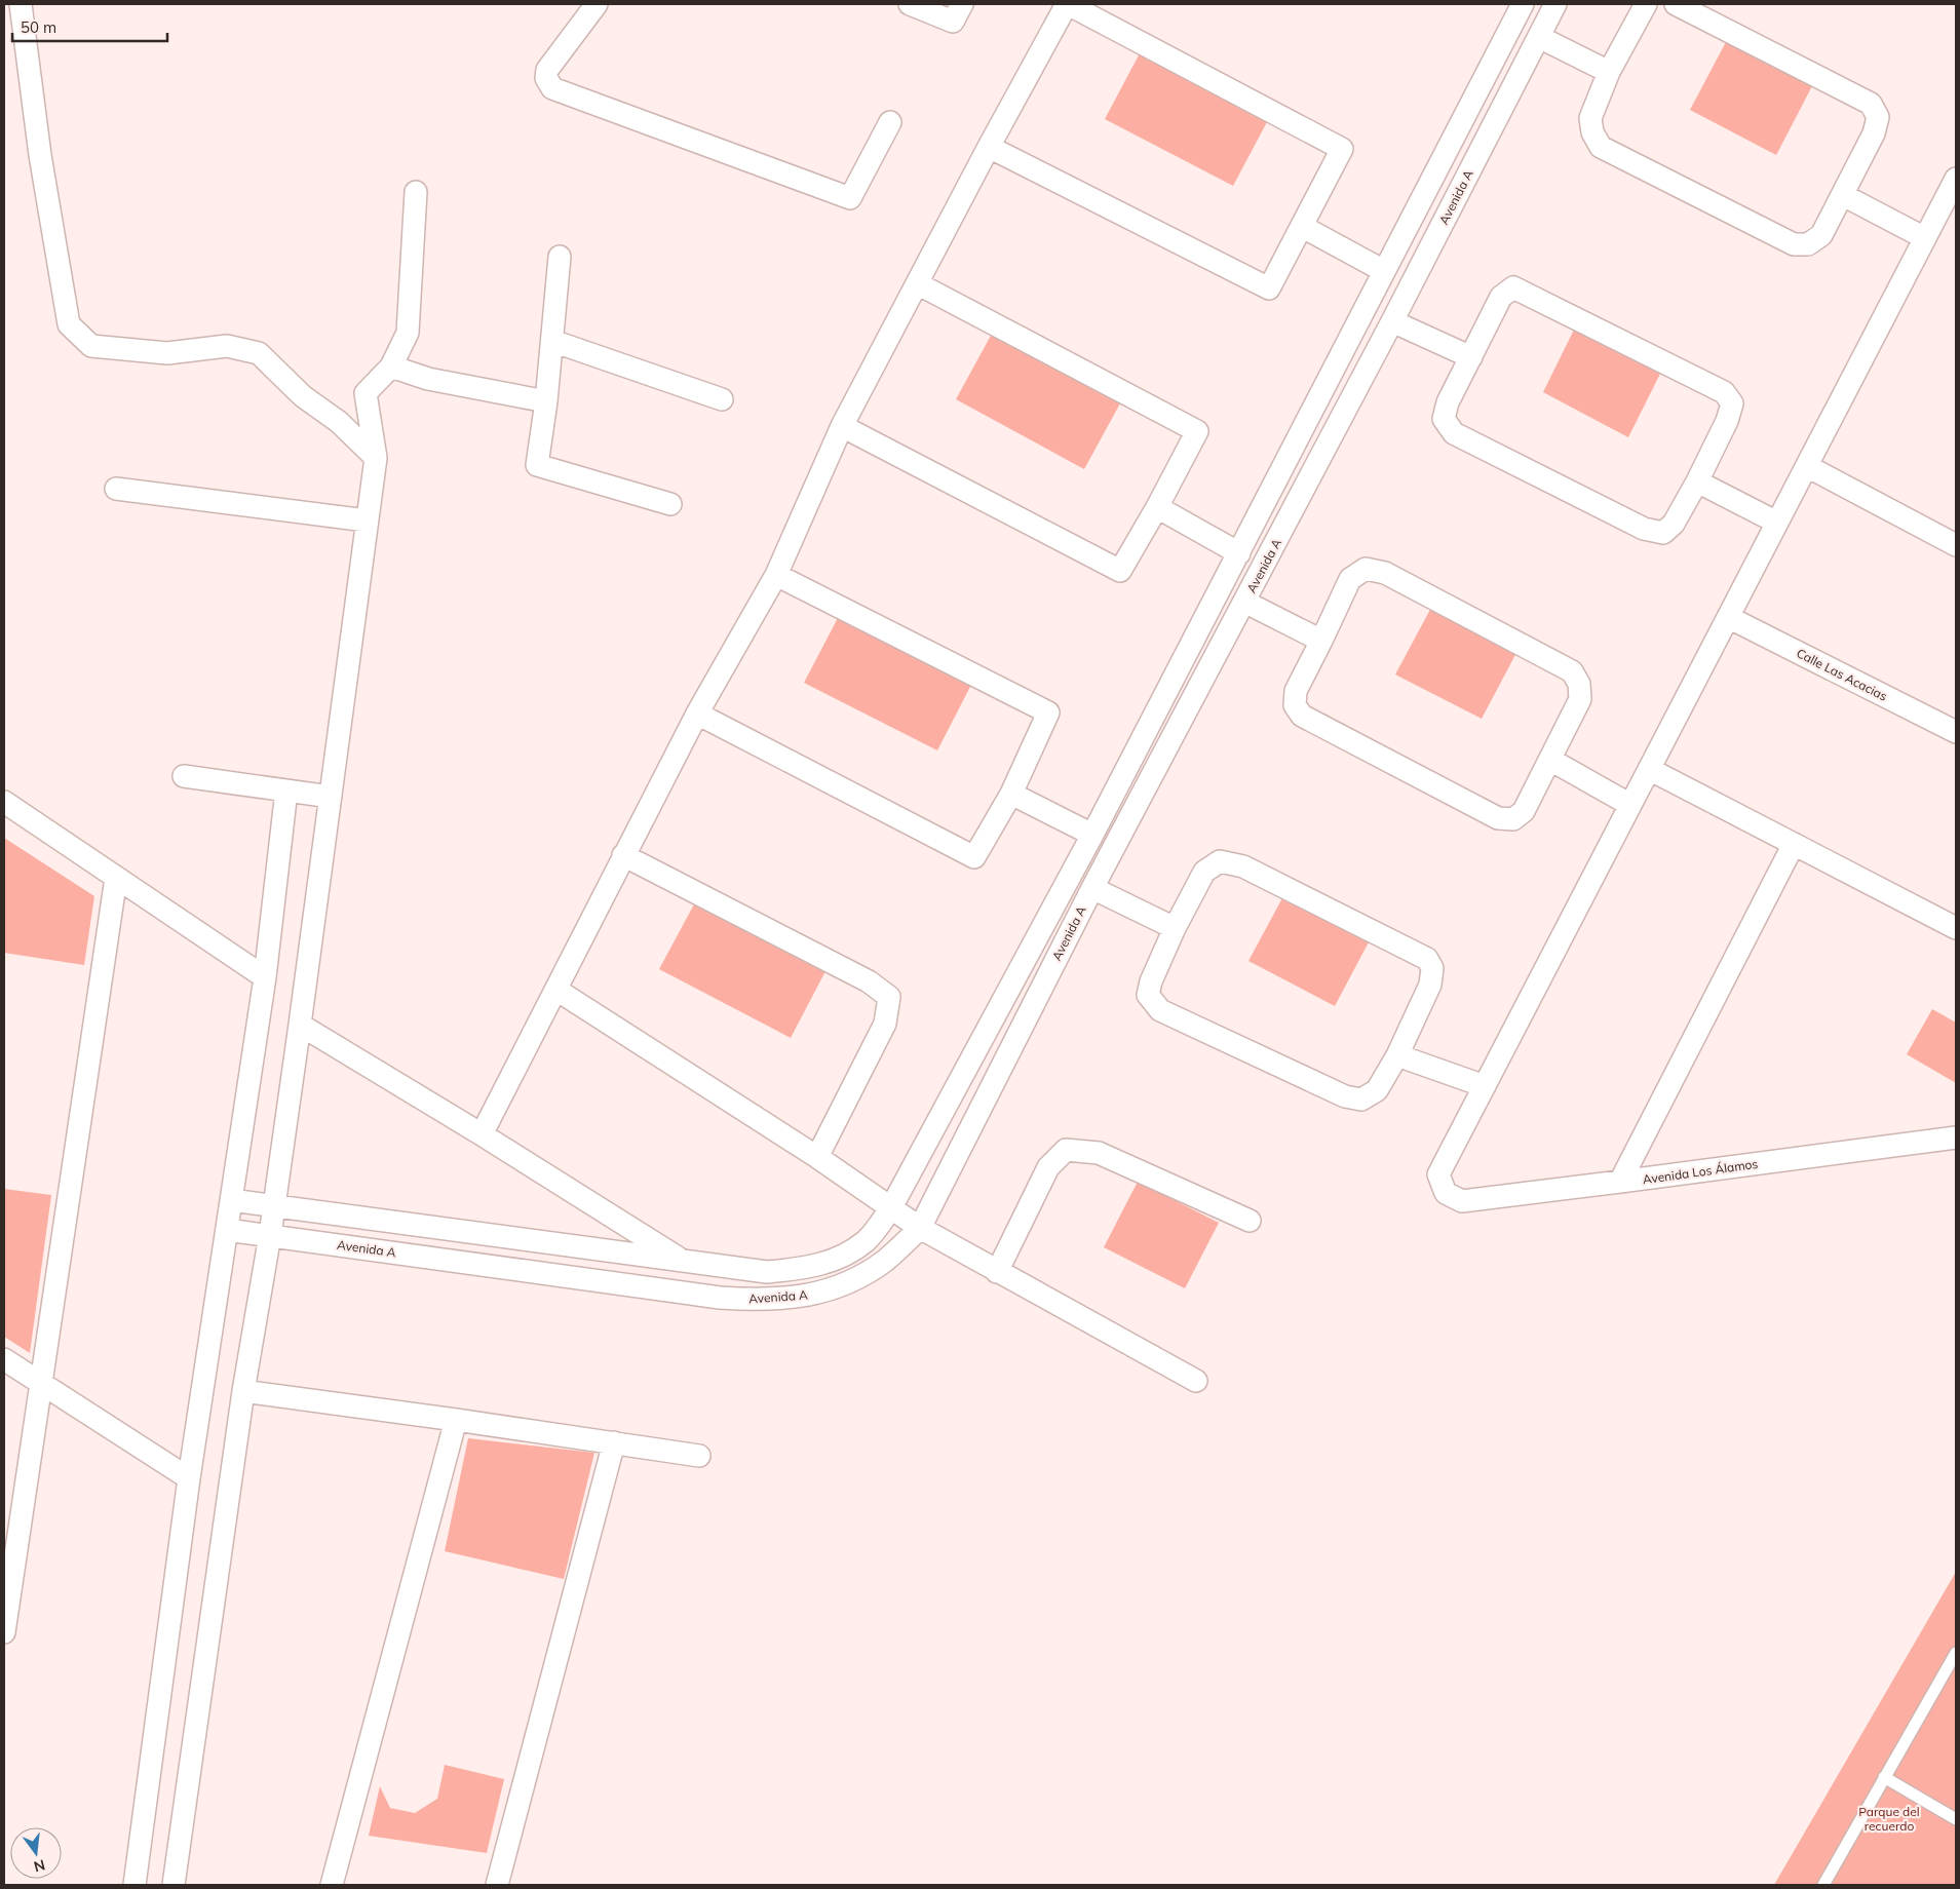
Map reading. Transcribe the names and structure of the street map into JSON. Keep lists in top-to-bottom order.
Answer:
{
  "streets": {
    "street": ["Avenida A", "Calle Las Acacias", "Avenida Los Álamos"]
  },
  "parks": ["Parque del recuerdo"],
  "scale_bar": "50 m",
  "north": "bottom"
}
